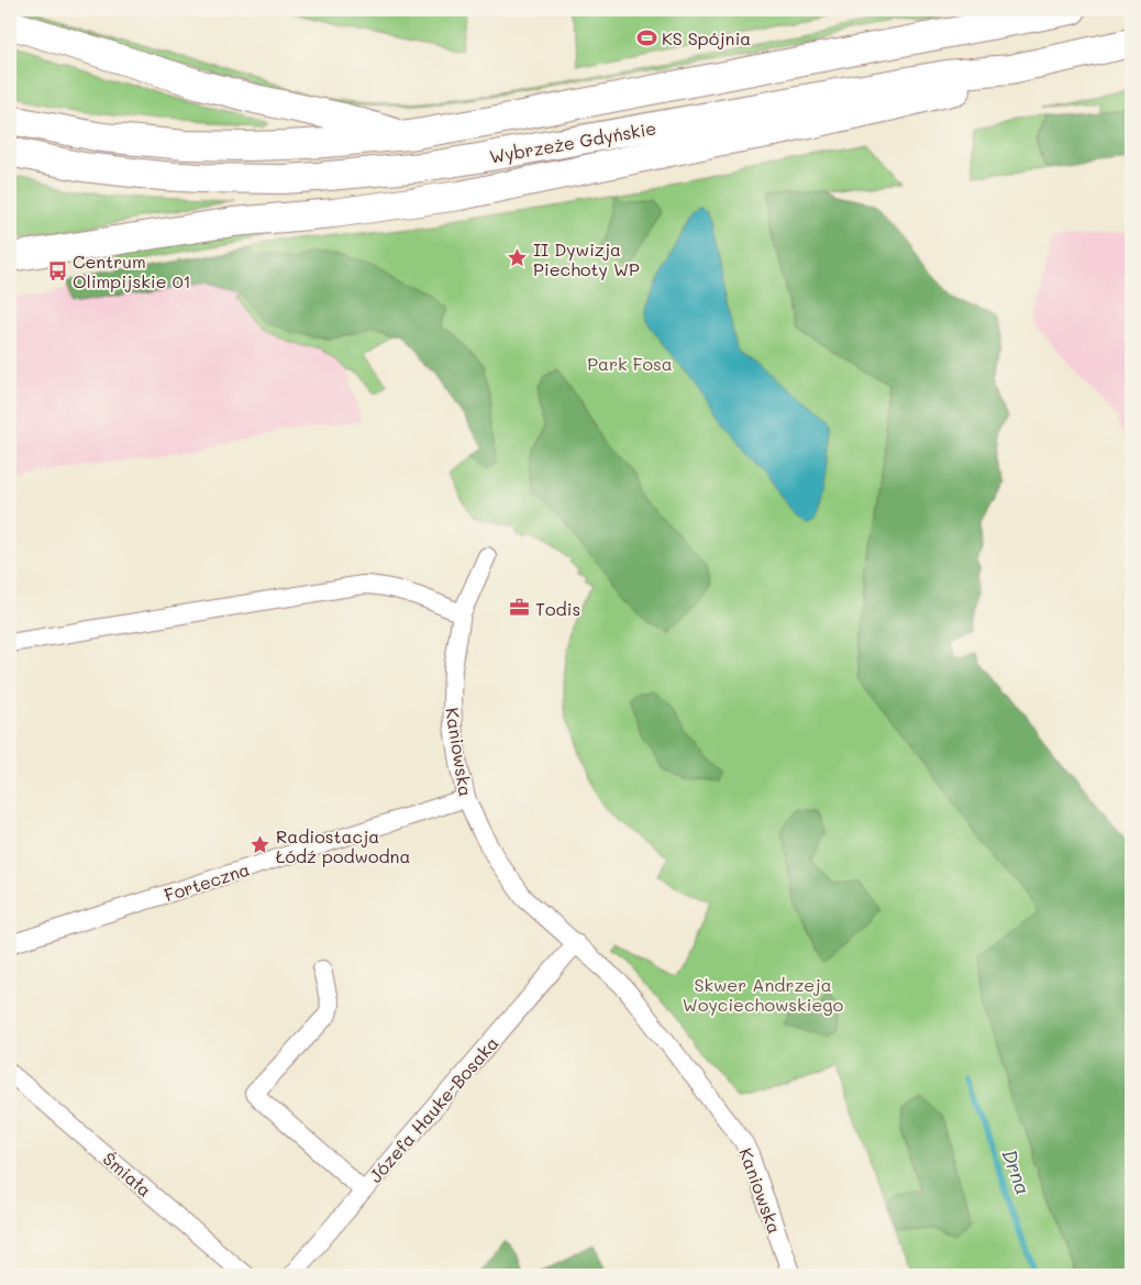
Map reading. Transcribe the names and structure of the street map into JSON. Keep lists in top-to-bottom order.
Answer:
{
  "streets": {
    "main road": ["Wybrzeże Gdyńskie"],
    "street": [
      "Kaniowska",
      "Forteczna",
      "Józefa Hauke-Bosaka",
      "Śmiała"
    ]
  },
  "crossings": [
    ["Kaniowska", "Forteczna"],
    ["Kaniowska", "Józefa Hauke-Bosaka"]
  ],
  "water": ["Drna"],
  "parks": ["Park Fosa", "Skwer Andrzeja Woyciechowskiego"],
  "places": {
    "sports": ["KS Spójnia"],
    "place": ["II Dywizja Piechoty WP", "Radiostacja Łódź podwodna"],
    "bus stop": ["Centrum Olimpijskie 01"],
    "office": ["Todis"]
  }
}
